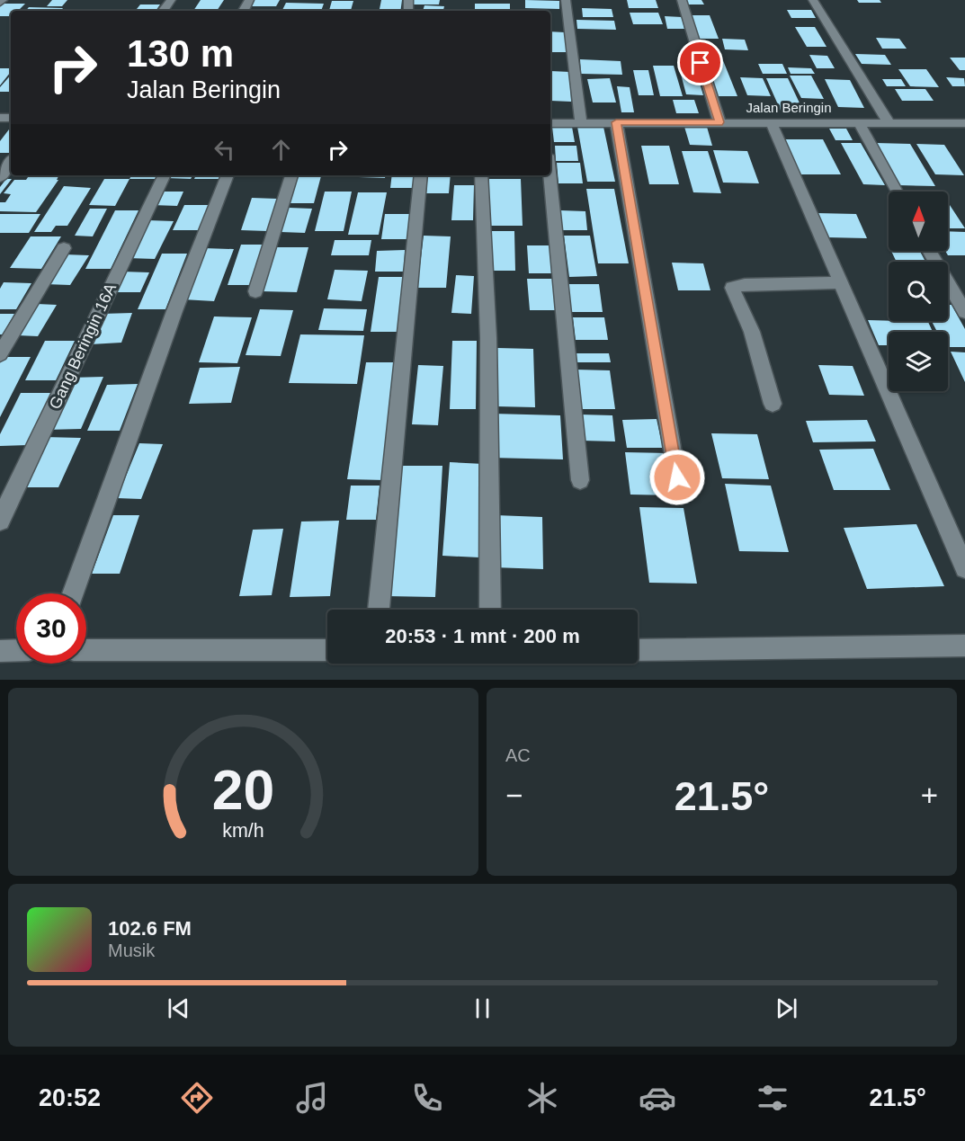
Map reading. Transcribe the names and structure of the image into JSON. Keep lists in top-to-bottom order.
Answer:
{
  "streets": {
    "street": ["Jalan Beringin", "Gang Beringin 16A"]
  },
  "north": "top",
  "page": {
    "turn": ["130 m", "Jalan Beringin"],
    "limit": "30",
    "trip": "20:53 · 1 mnt · 200 m",
    "tile": "AC",
    "heat": ["−", "21.5°", "+"],
    "song": ["102.6 FM", "Musik"],
    "tabs": ["20:52", "21.5°"],
    "gauge": ["20", "km/h"]
  }
}
